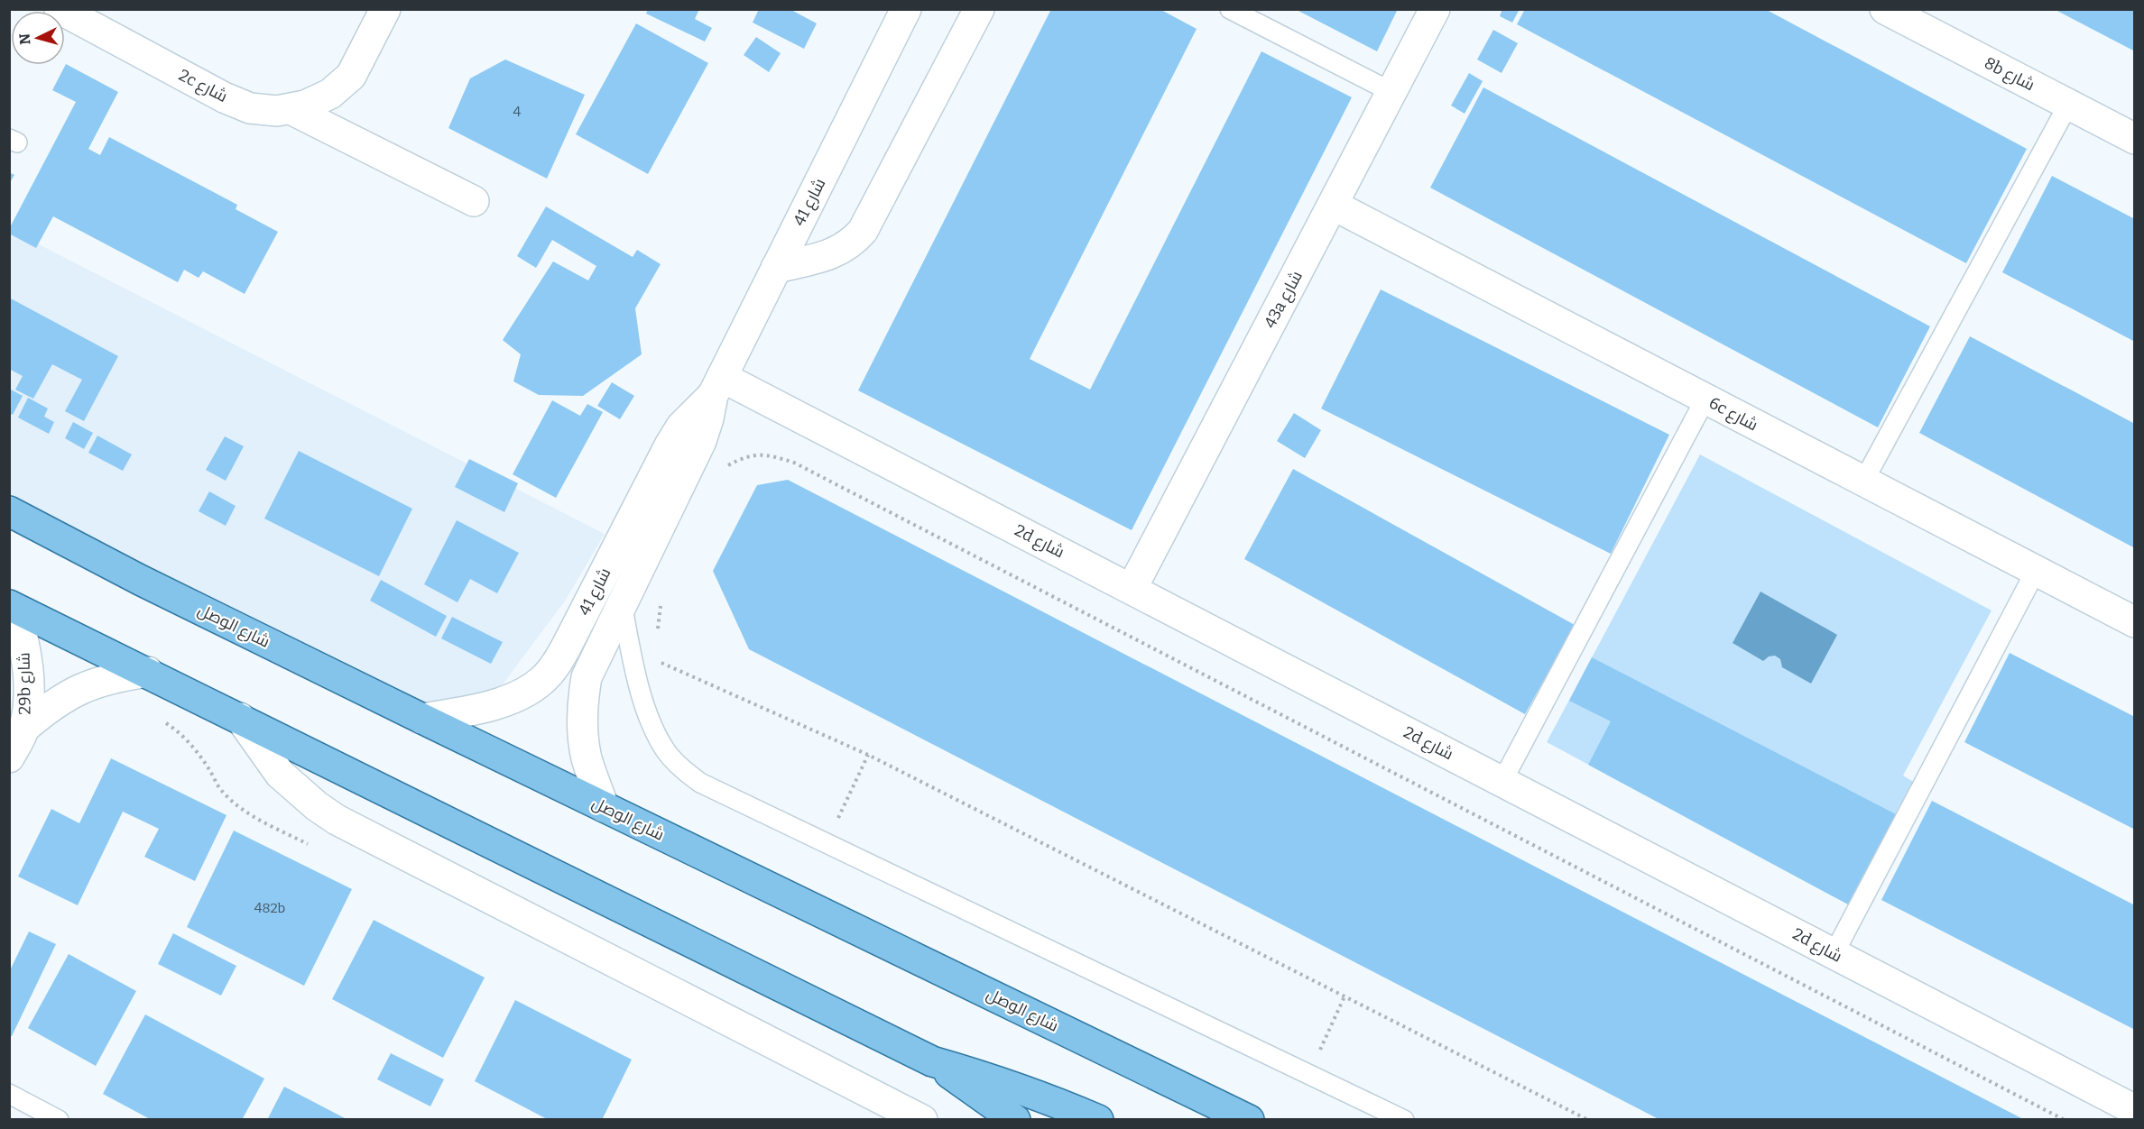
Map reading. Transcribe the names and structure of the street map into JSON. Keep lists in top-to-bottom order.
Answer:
{
  "streets": {
    "main road": ["شارع الوصل"],
    "street": [
      "8b شارع",
      "2c شارع",
      "شارع 41",
      "43a شارع",
      "6c شارع",
      "2d شارع",
      "29b شارع"
    ]
  },
  "crossings": [
    ["شارع 41", "2d شارع"],
    ["شارع 41", "شارع الوصل"],
    ["43a شارع", "6c شارع"],
    ["43a شارع", "2d شارع"]
  ],
  "house_numbers": ["4", "482b"],
  "north": "left"
}
